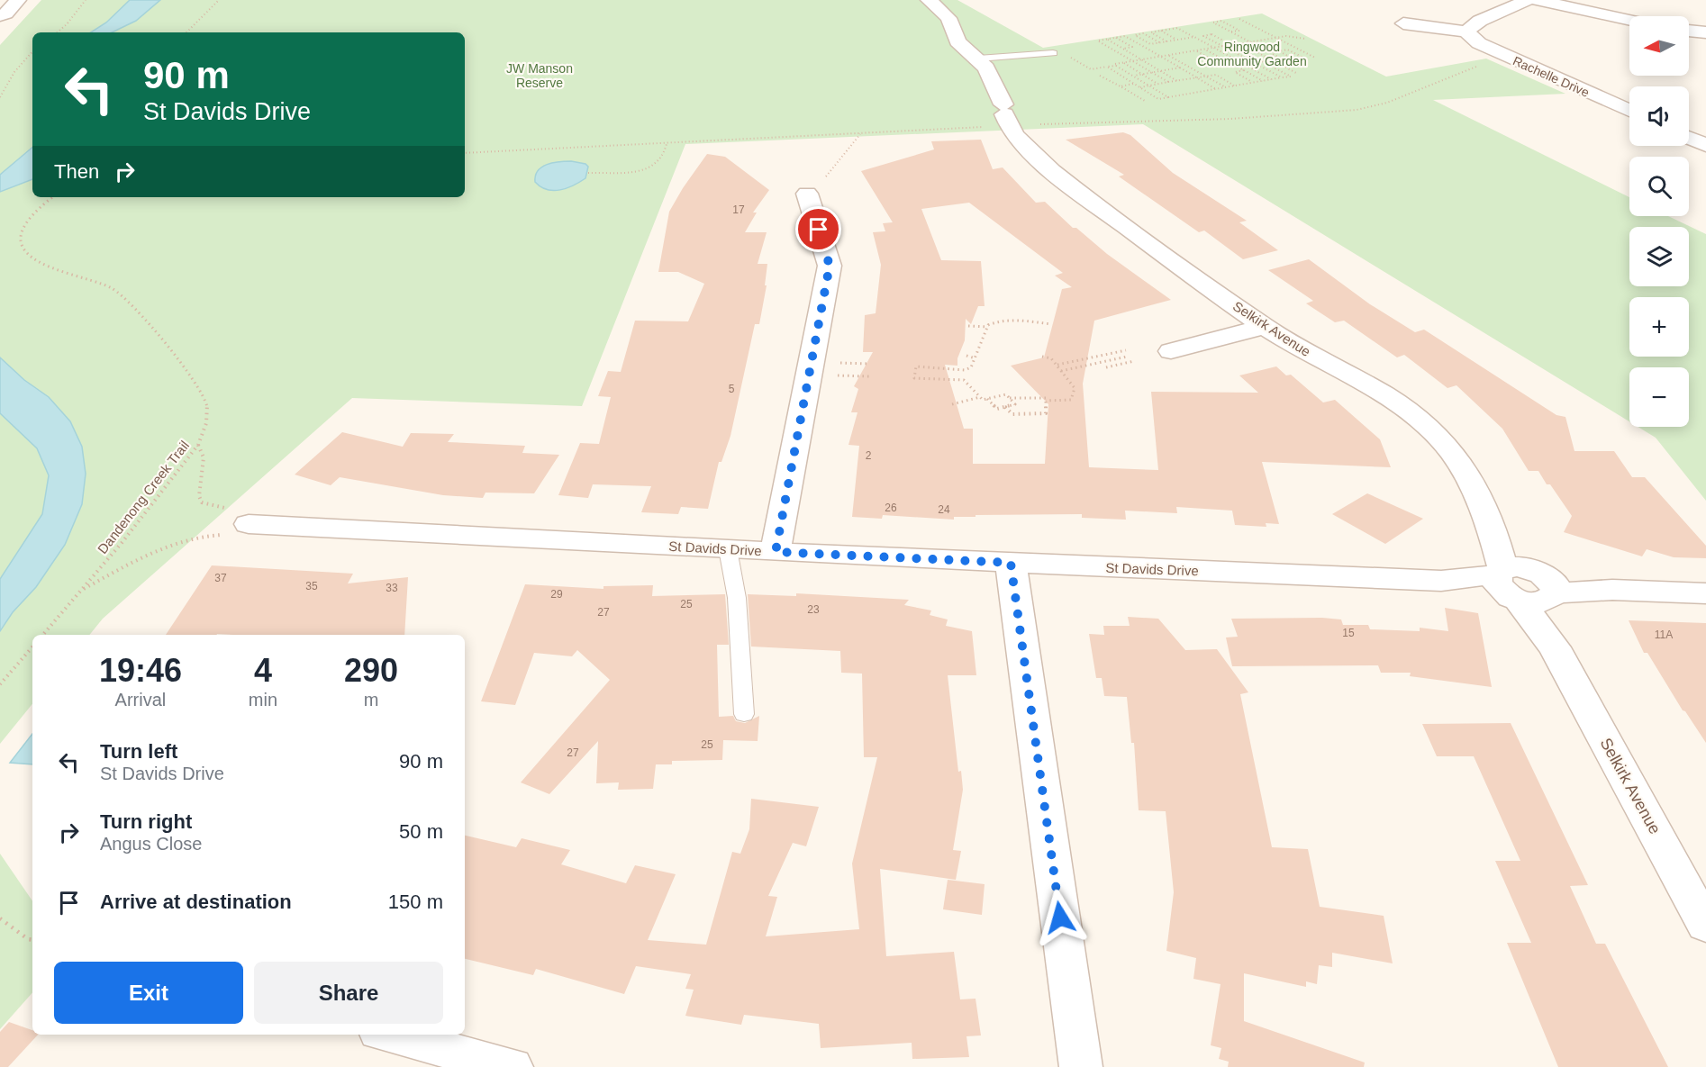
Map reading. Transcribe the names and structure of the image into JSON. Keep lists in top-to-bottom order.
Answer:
{
  "streets": {
    "street": ["Rachelle Drive", "Selkirk Avenue", "St Davids Drive"],
    "path": ["Dandenong Creek Trail"]
  },
  "crossings": [
    ["Selkirk Avenue", "St Davids Drive"]
  ],
  "parks": ["Ringwood Community Garden", "JW Manson Reserve"],
  "house_numbers": [
    "17",
    "5",
    "2",
    "26",
    "24",
    "37",
    "35",
    "33",
    "29",
    "25",
    "23",
    "27",
    "15",
    "11A",
    "25",
    "27"
  ],
  "north": "left",
  "page": {
    "map_buttons": ["+", "−"],
    "turn": ["90 m", "St Davids Drive"],
    "then": "Then",
    "eta": [
      "19:46",
      "Arrival",
      "4",
      "min",
      "290",
      "m"
    ],
    "list": [
      {
        "name": "Turn left",
        "note": "St Davids Drive",
        "value": "90 m"
      },
      {
        "name": "Turn right",
        "note": "Angus Close",
        "value": "50 m"
      },
      {
        "name": "Arrive at destination",
        "value": "150 m"
      }
    ],
    "buttons": ["Exit", "Share"]
  }
}
